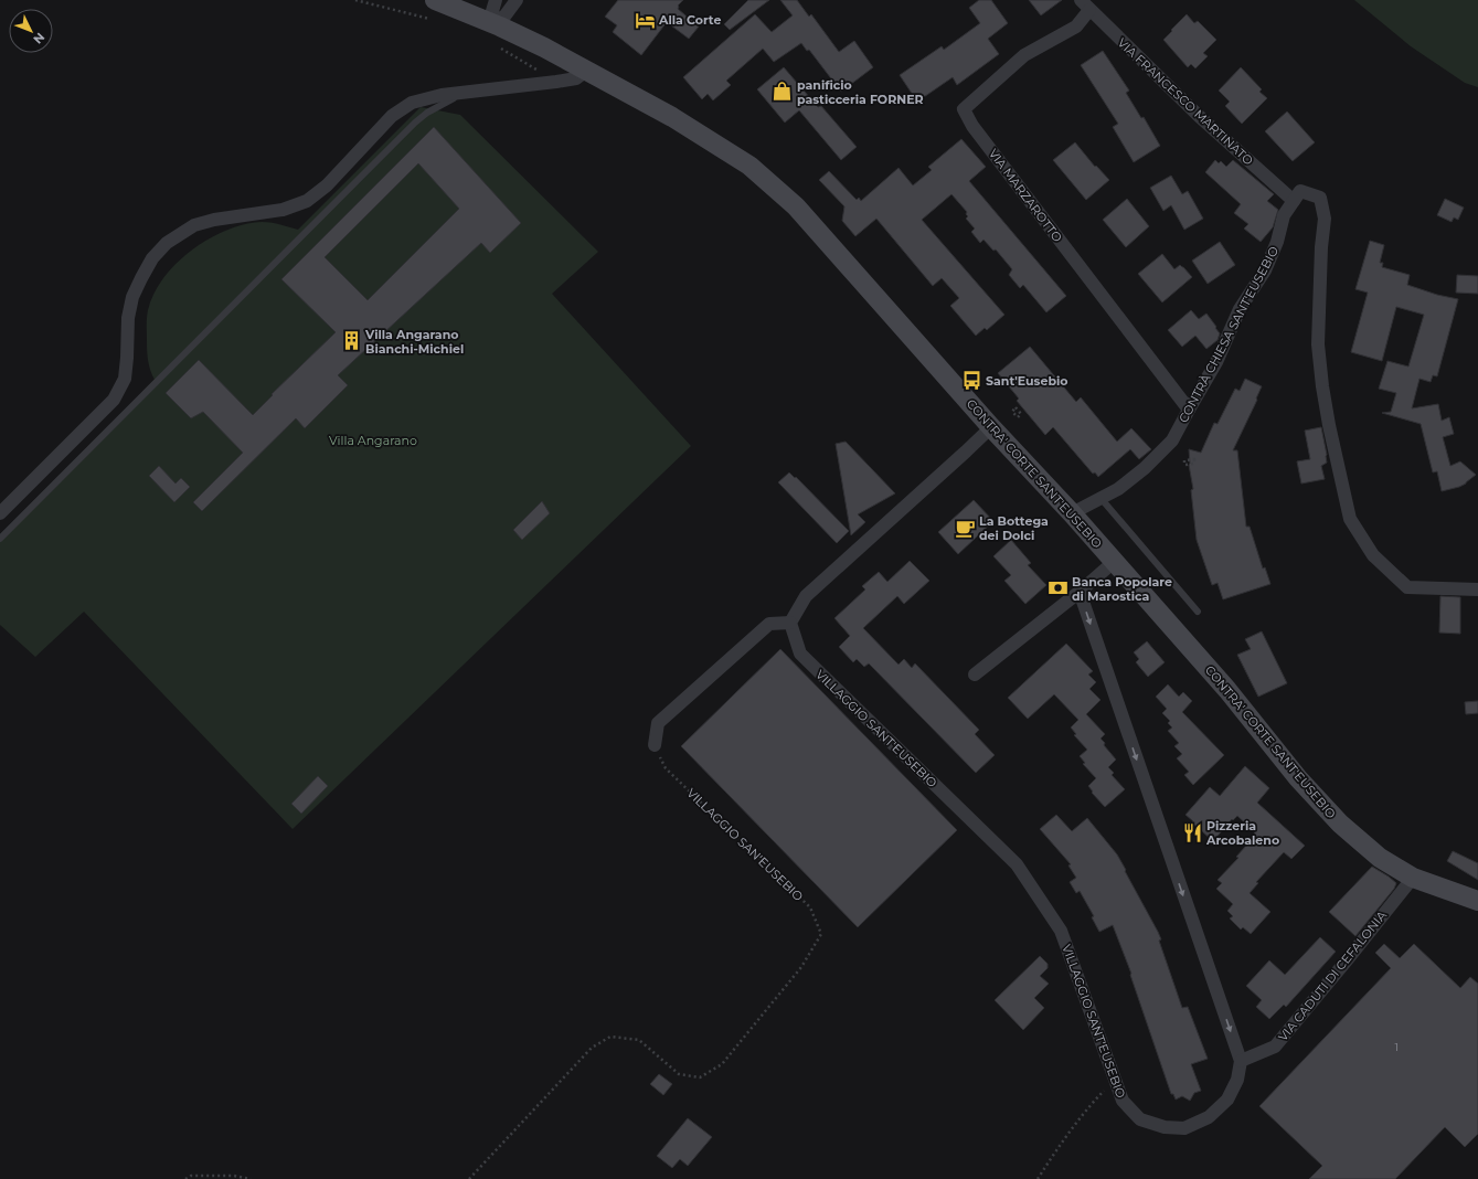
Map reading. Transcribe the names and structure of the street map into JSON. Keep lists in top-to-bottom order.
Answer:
{
  "streets": {
    "street": [
      "VIA FRANCESCO MARTINATO",
      "VIA MARZAROTTO",
      "CONTRÀ CHIESA SANT'EUSEBIO",
      "CONTRA' CORTE SANT'EUSEBIO",
      "VILLAGGIO SANT'EUSEBIO",
      "VIA CADUTI DI CEFALONIA"
    ],
    "path": ["VILLAGGIO SAN'EUSEBIO"]
  },
  "crossings": [
    ["VIA FRANCESCO MARTINATO", "VIA MARZAROTTO"],
    ["VIA FRANCESCO MARTINATO", "CONTRÀ CHIESA SANT'EUSEBIO"],
    ["VIA MARZAROTTO", "CONTRÀ CHIESA SANT'EUSEBIO"],
    ["CONTRÀ CHIESA SANT'EUSEBIO", "CONTRA' CORTE SANT'EUSEBIO"],
    ["CONTRA' CORTE SANT'EUSEBIO", "VIA CADUTI DI CEFALONIA"],
    ["VILLAGGIO SANT'EUSEBIO", "VIA CADUTI DI CEFALONIA"]
  ],
  "parks": ["Villa Angarano"],
  "places": {
    "hotel": ["Alla Corte"],
    "shop": ["panificio pasticceria FORNER"],
    "building": ["Villa Angarano Bianchi-Michiel"],
    "bus stop": ["Sant'Eusebio"],
    "cafe": ["La Bottega dei Dolci"],
    "bank": ["Banca Popolare di Marostica"],
    "restaurant": ["Pizzeria Arcobaleno"]
  },
  "house_numbers": ["1"],
  "north": "bottom right"
}
